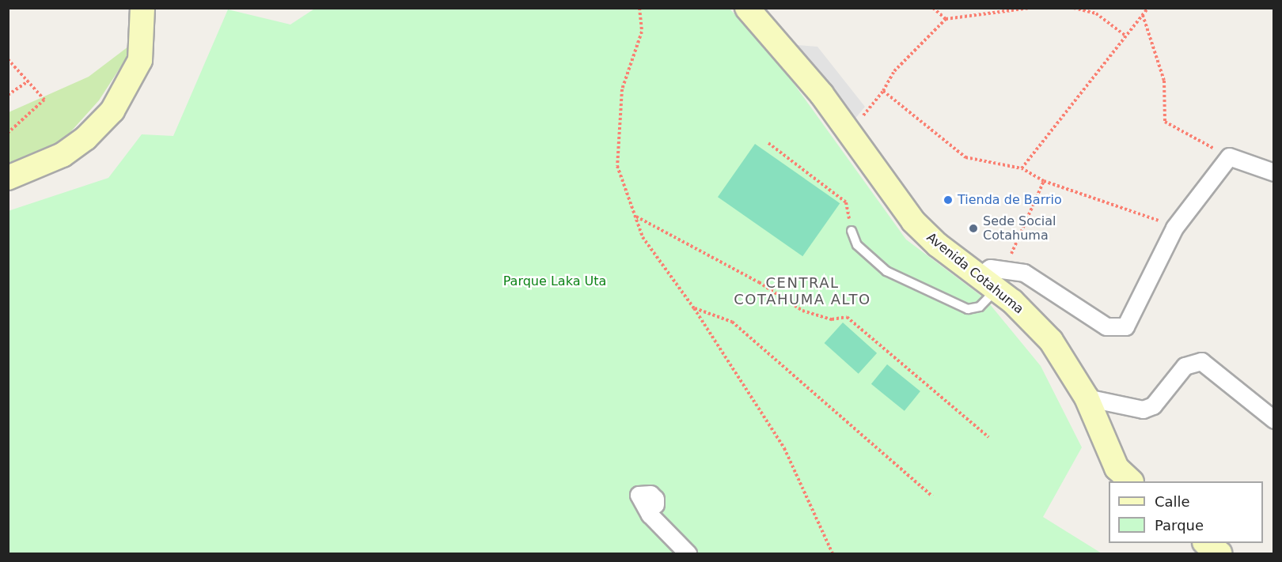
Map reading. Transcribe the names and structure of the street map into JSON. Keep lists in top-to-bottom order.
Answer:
{
  "streets": {
    "main road": ["Avenida Cotahuma"]
  },
  "districts": ["CENTRAL COTAHUMA ALTO"],
  "parks": ["Parque Laka Uta"],
  "places": ["Tienda de Barrio", "Sede Social Cotahuma"],
  "legend": ["Calle", "Parque"]
}
